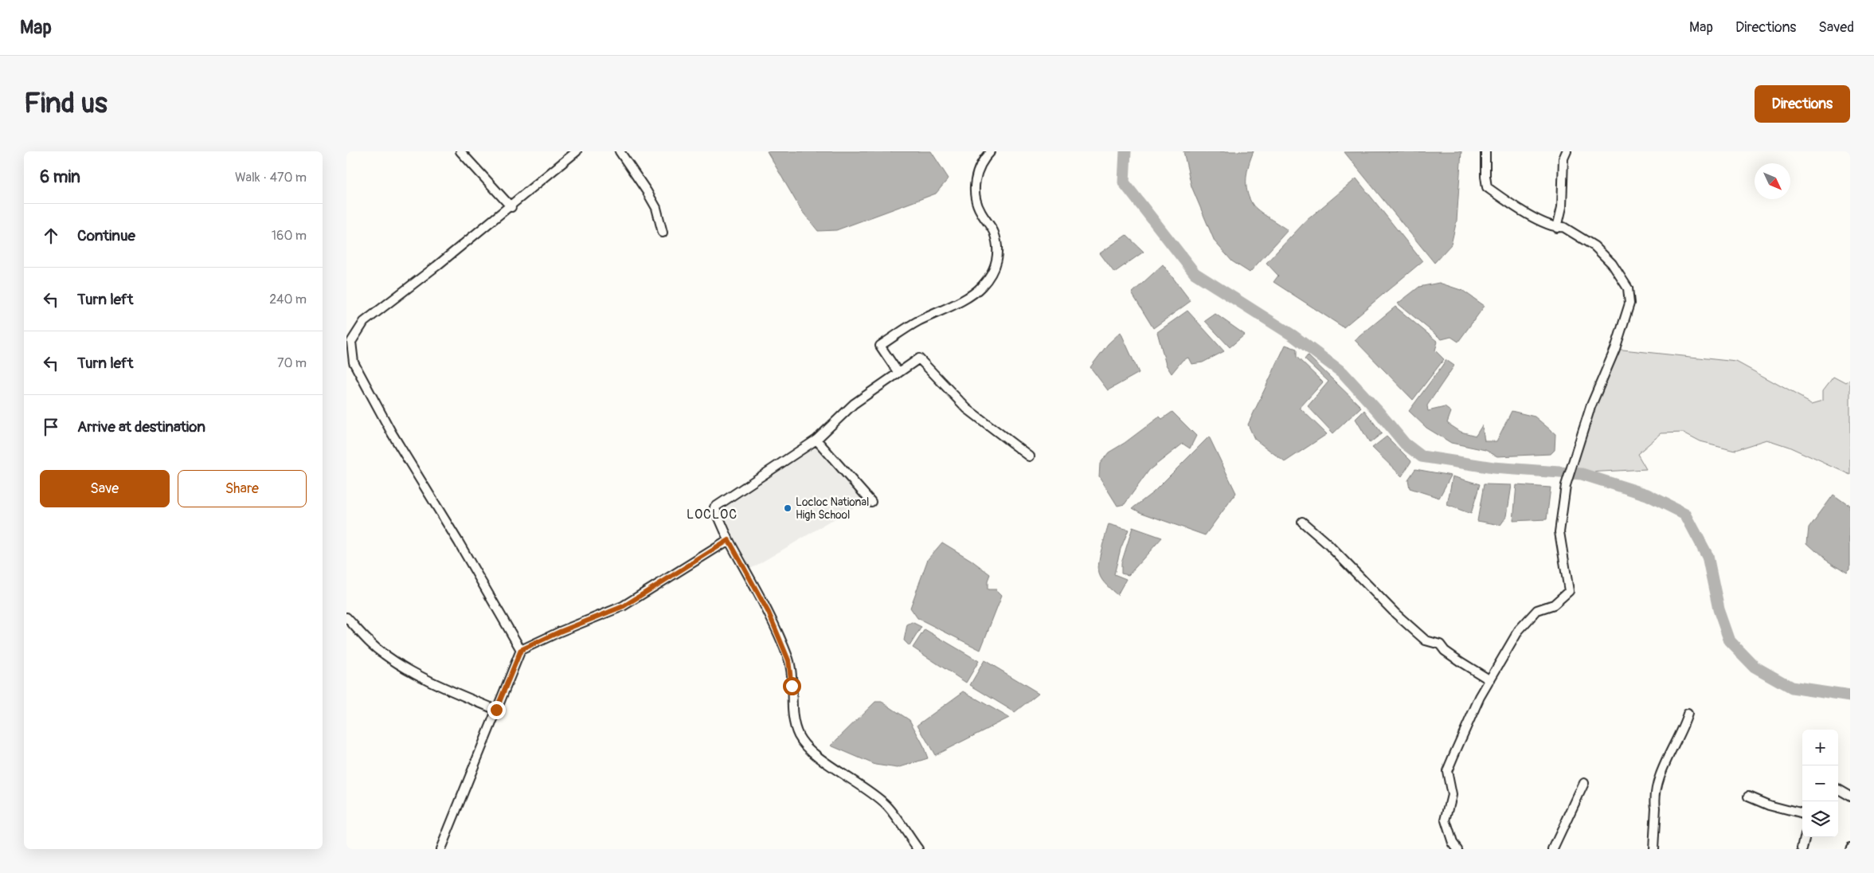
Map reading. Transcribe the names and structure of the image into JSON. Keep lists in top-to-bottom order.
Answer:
{
  "districts": ["LOCLOC"],
  "places": ["Locloc National High School"],
  "north": "bottom right",
  "page": {
    "header": "Map",
    "nav": ["Map", "Directions", "Saved"],
    "buttons": [
      "Directions",
      ["Save", "Share"]
    ],
    "title": "Find us",
    "heading": ["6 min", "Walk · 470 m"],
    "list": [
      ["Continue", "160 m"],
      ["Turn left", "240 m"],
      ["Turn left", "70 m"],
      "Arrive at destination"
    ],
    "map_buttons": ["+", "−"]
  }
}
